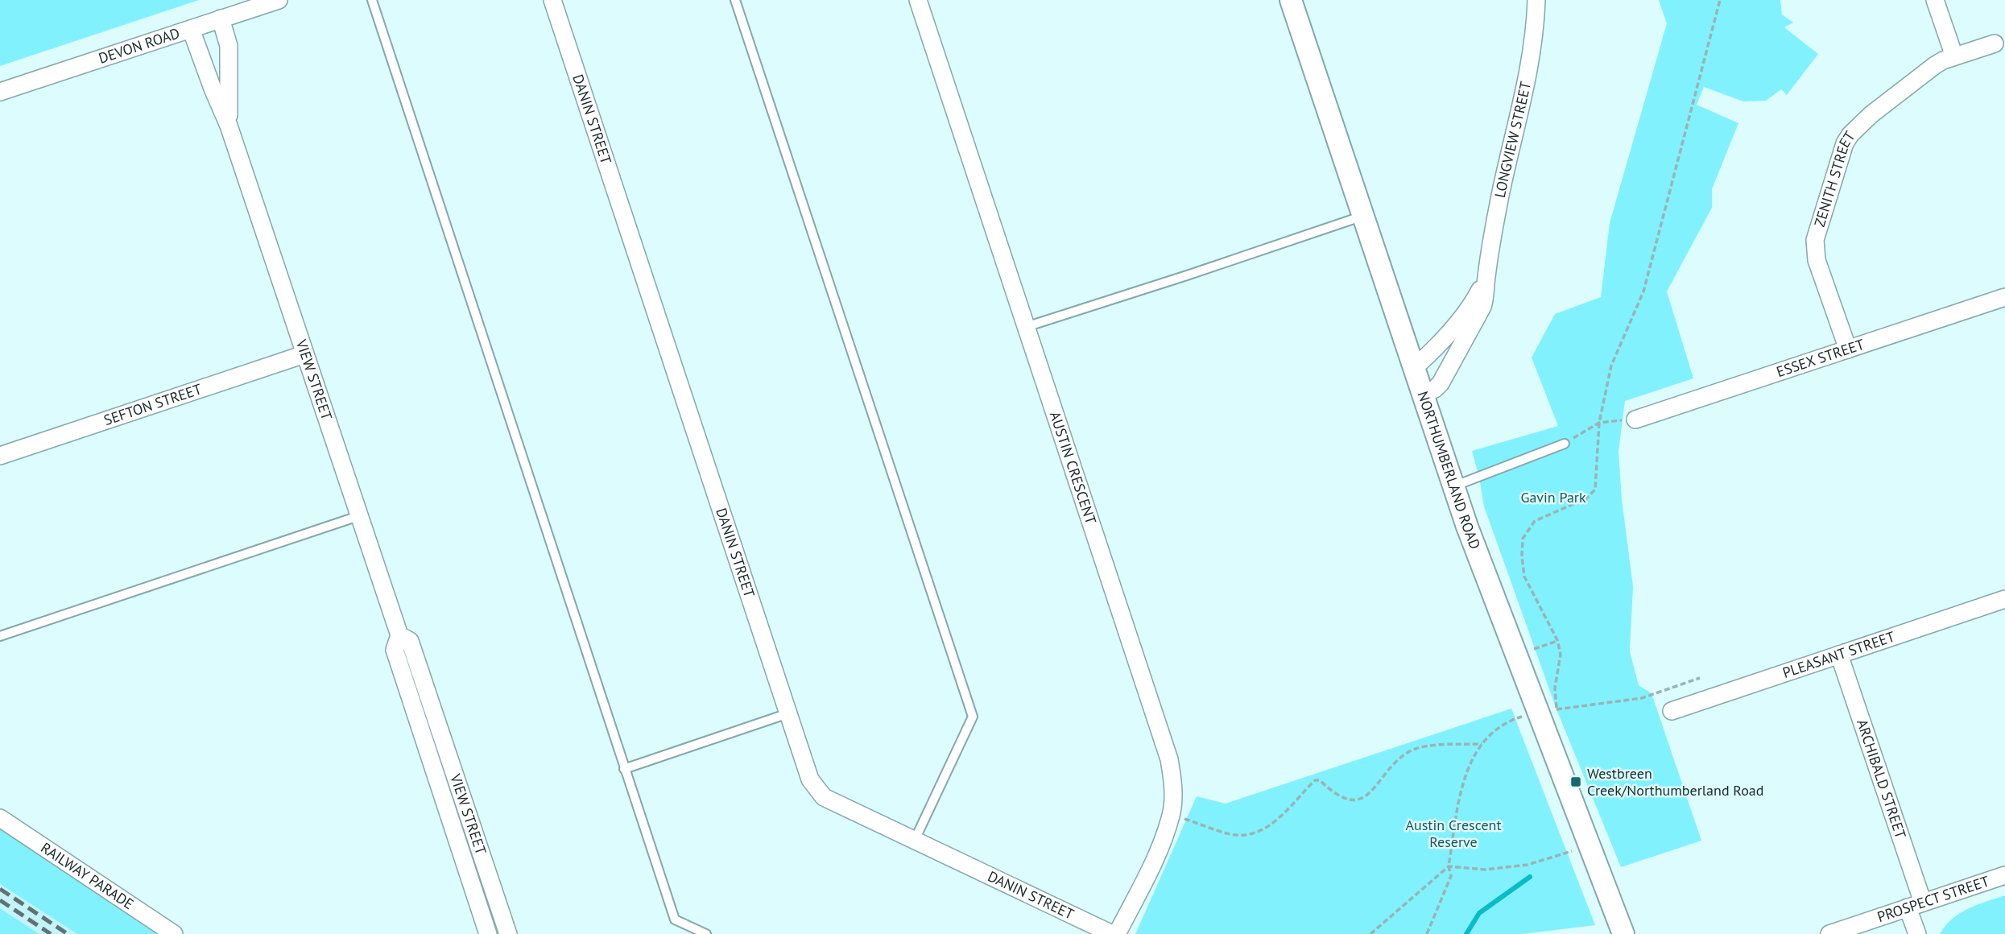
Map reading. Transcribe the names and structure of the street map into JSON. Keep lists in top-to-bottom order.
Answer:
{
  "streets": {
    "street": [
      "DEVON ROAD",
      "DANIN STREET",
      "LONGVIEW STREET",
      "ZENITH STREET",
      "ESSEX STREET",
      "VIEW STREET",
      "SEFTON STREET",
      "AUSTIN CRESCENT",
      "NORTHUMBERLAND ROAD",
      "PLEASANT STREET",
      "ARCHIBALD STREET",
      "RAILWAY PARADE",
      "PROSPECT STREET"
    ]
  },
  "crossings": [
    ["DEVON ROAD", "VIEW STREET"],
    ["LONGVIEW STREET", "NORTHUMBERLAND ROAD"],
    ["ZENITH STREET", "ESSEX STREET"],
    ["VIEW STREET", "SEFTON STREET"],
    ["PLEASANT STREET", "ARCHIBALD STREET"],
    ["ARCHIBALD STREET", "PROSPECT STREET"]
  ],
  "parks": ["Gavin Park", "Austin Crescent Reserve"],
  "places": {
    "transit": ["Westbreen Creek/Northumberland Road"]
  }
}
